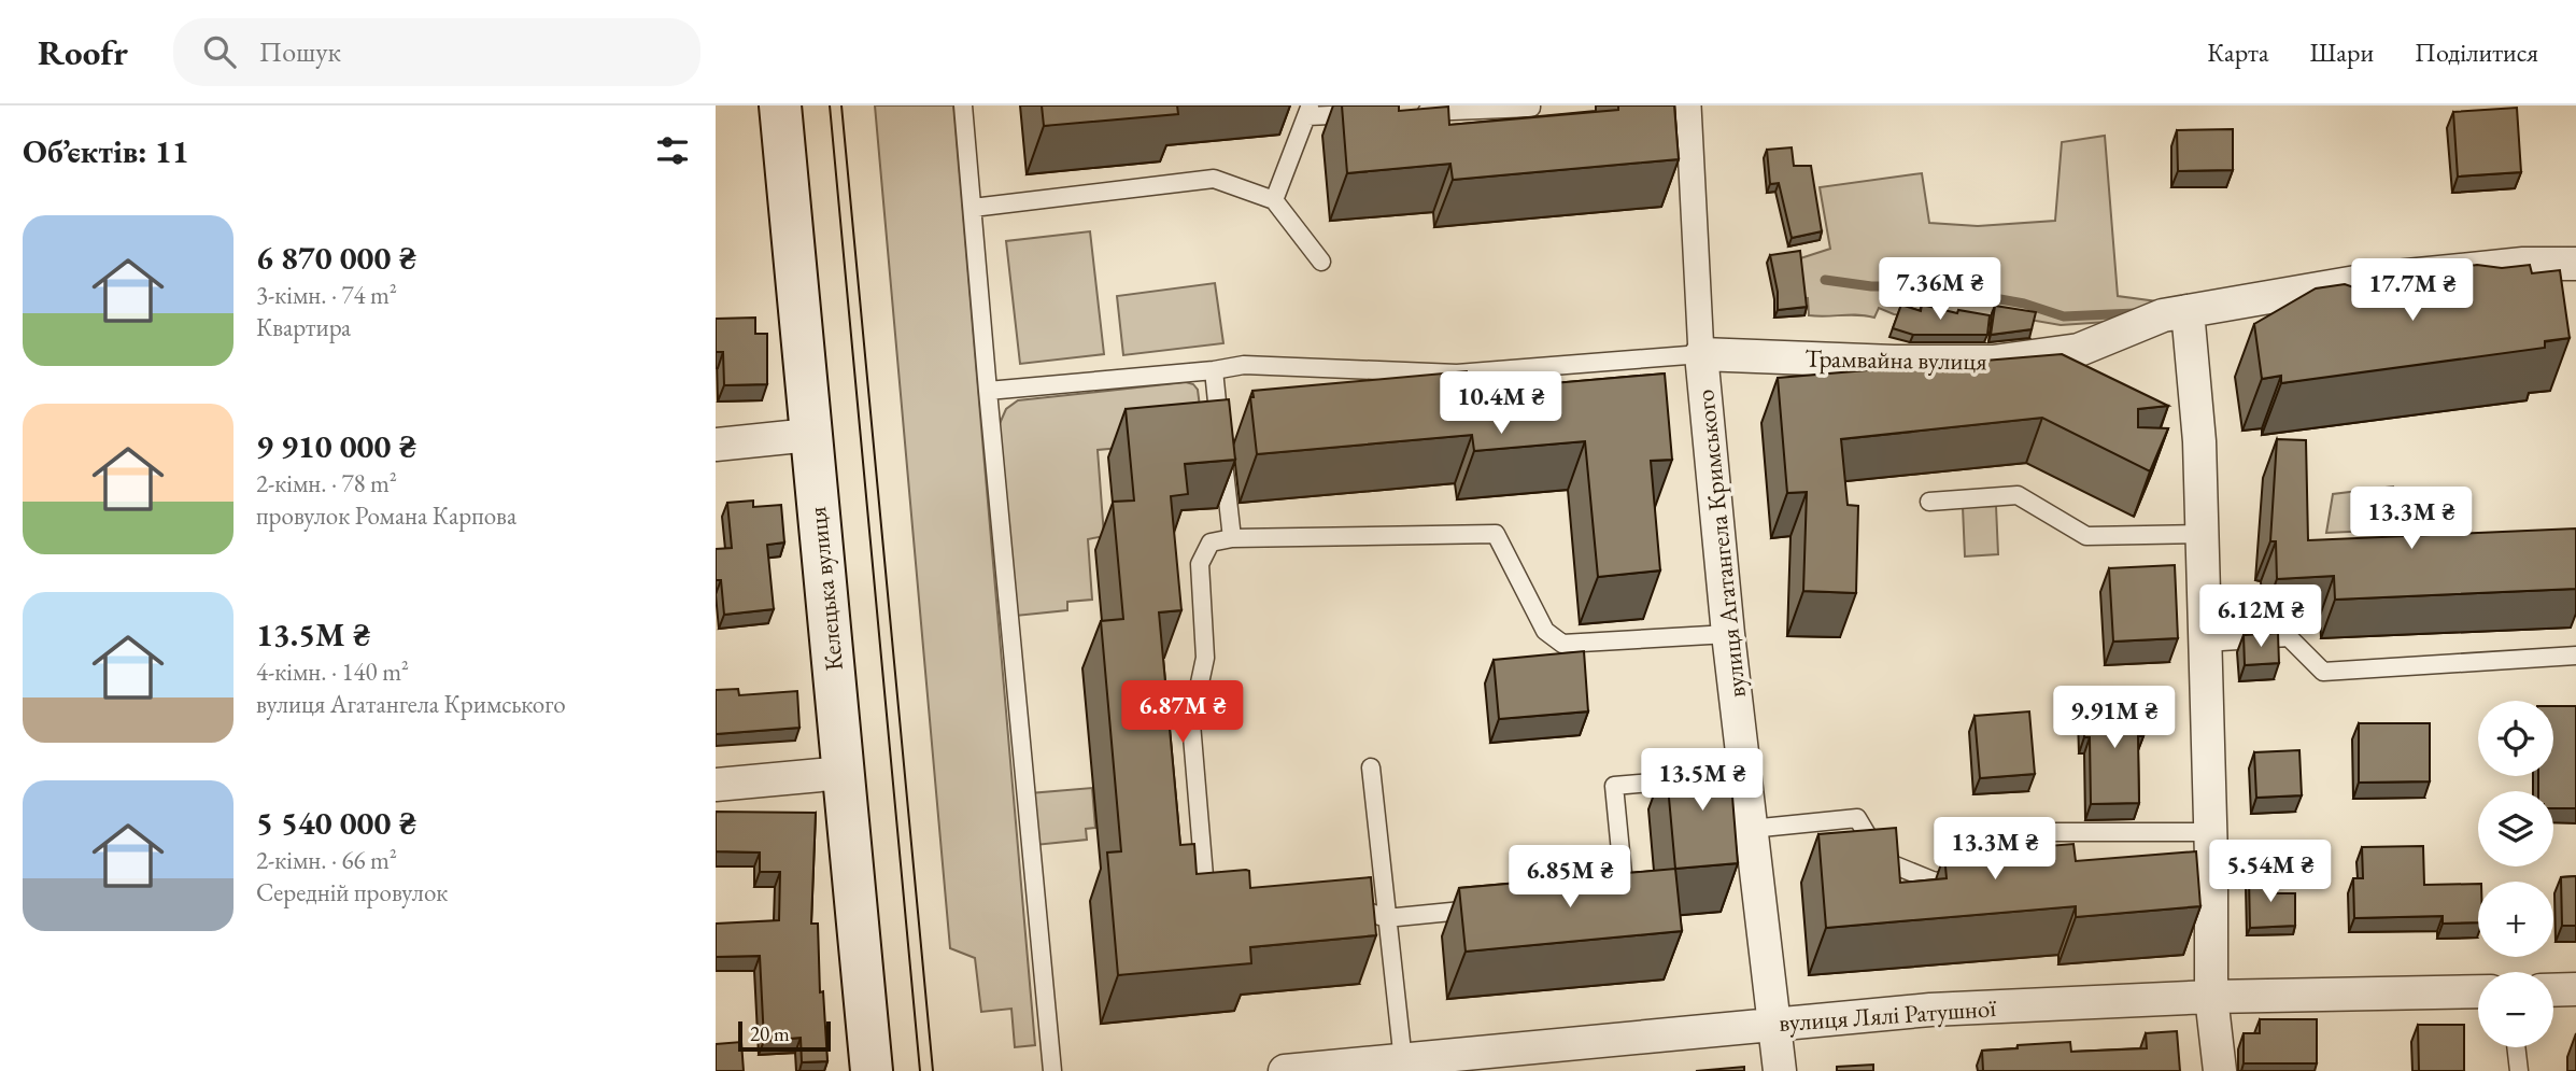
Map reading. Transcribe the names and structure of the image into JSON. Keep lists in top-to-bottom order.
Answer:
{
  "streets": {
    "main road": ["Келецька вулиця"],
    "street": ["Трамвайна вулиця", "вулиця Агатангела Кримського", "вулиця Лялі Ратушної"]
  },
  "crossings": [
    ["Трамвайна вулиця", "вулиця Агатангела Кримського"],
    ["вулиця Агатангела Кримського", "вулиця Лялі Ратушної"]
  ],
  "scale_bar": "20 m",
  "page": {
    "header": "Roofr",
    "search": "Пошук",
    "nav": ["Карта", "Шари", "Поділитися"],
    "heading": "Об’єктів: 11",
    "list": [
      {
        "name": "6 870 000 ₴",
        "note": "3-кімн. · 74 m² · Квартира"
      },
      {
        "name": "9 910 000 ₴",
        "note": "2-кімн. · 78 m² · провулок Романа Карпова"
      },
      {
        "name": "13.5M ₴",
        "note": "4-кімн. · 140 m² · вулиця Агатангела Кримського"
      },
      {
        "name": "5 540 000 ₴",
        "note": "2-кімн. · 66 m² · Середній провулок"
      }
    ],
    "price": [
      "7.36M ₴",
      "17.7M ₴",
      "10.4M ₴",
      "13.3M ₴",
      "6.12M ₴",
      "6.87M ₴",
      "9.91M ₴",
      "13.5M ₴",
      "13.3M ₴",
      "5.54M ₴",
      "6.85M ₴"
    ],
    "map_buttons": ["+", "−"],
    "scale": "20 m"
  }
}
